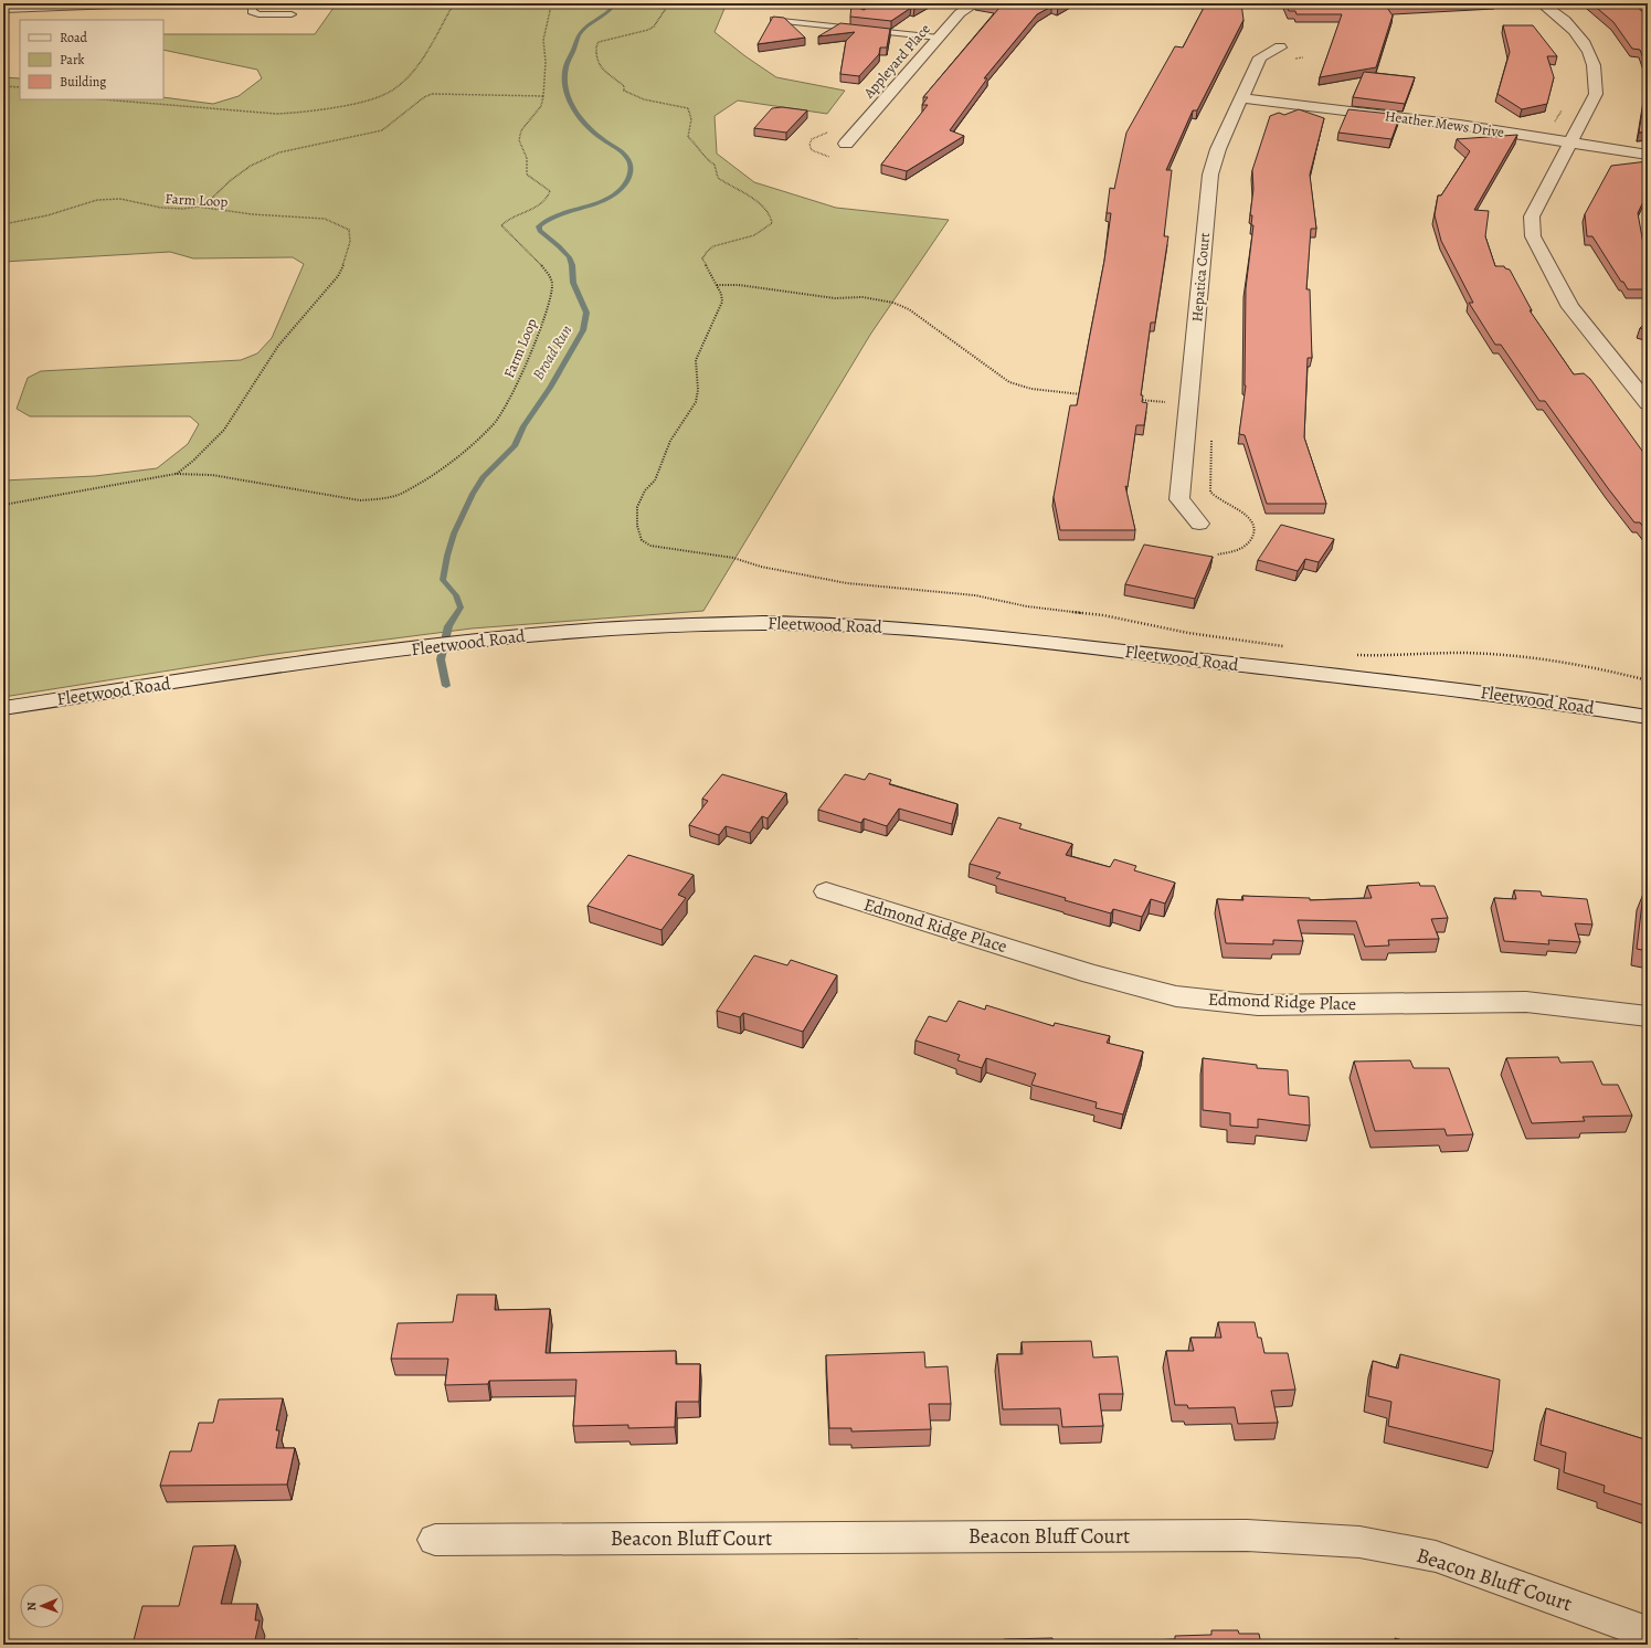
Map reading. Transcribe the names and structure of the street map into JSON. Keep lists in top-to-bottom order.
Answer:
{
  "streets": {
    "street": [
      "Appleyard Place",
      "Heather Mews Drive",
      "Hepatica Court",
      "Fleetwood Road",
      "Edmond Ridge Place",
      "Beacon Bluff Court"
    ],
    "path": ["Farm Loop"]
  },
  "crossings": [
    ["Heather Mews Drive", "Hepatica Court"]
  ],
  "water": ["Broad Run"],
  "legend": ["Road", "Park", "Building"],
  "north": "left"
}
